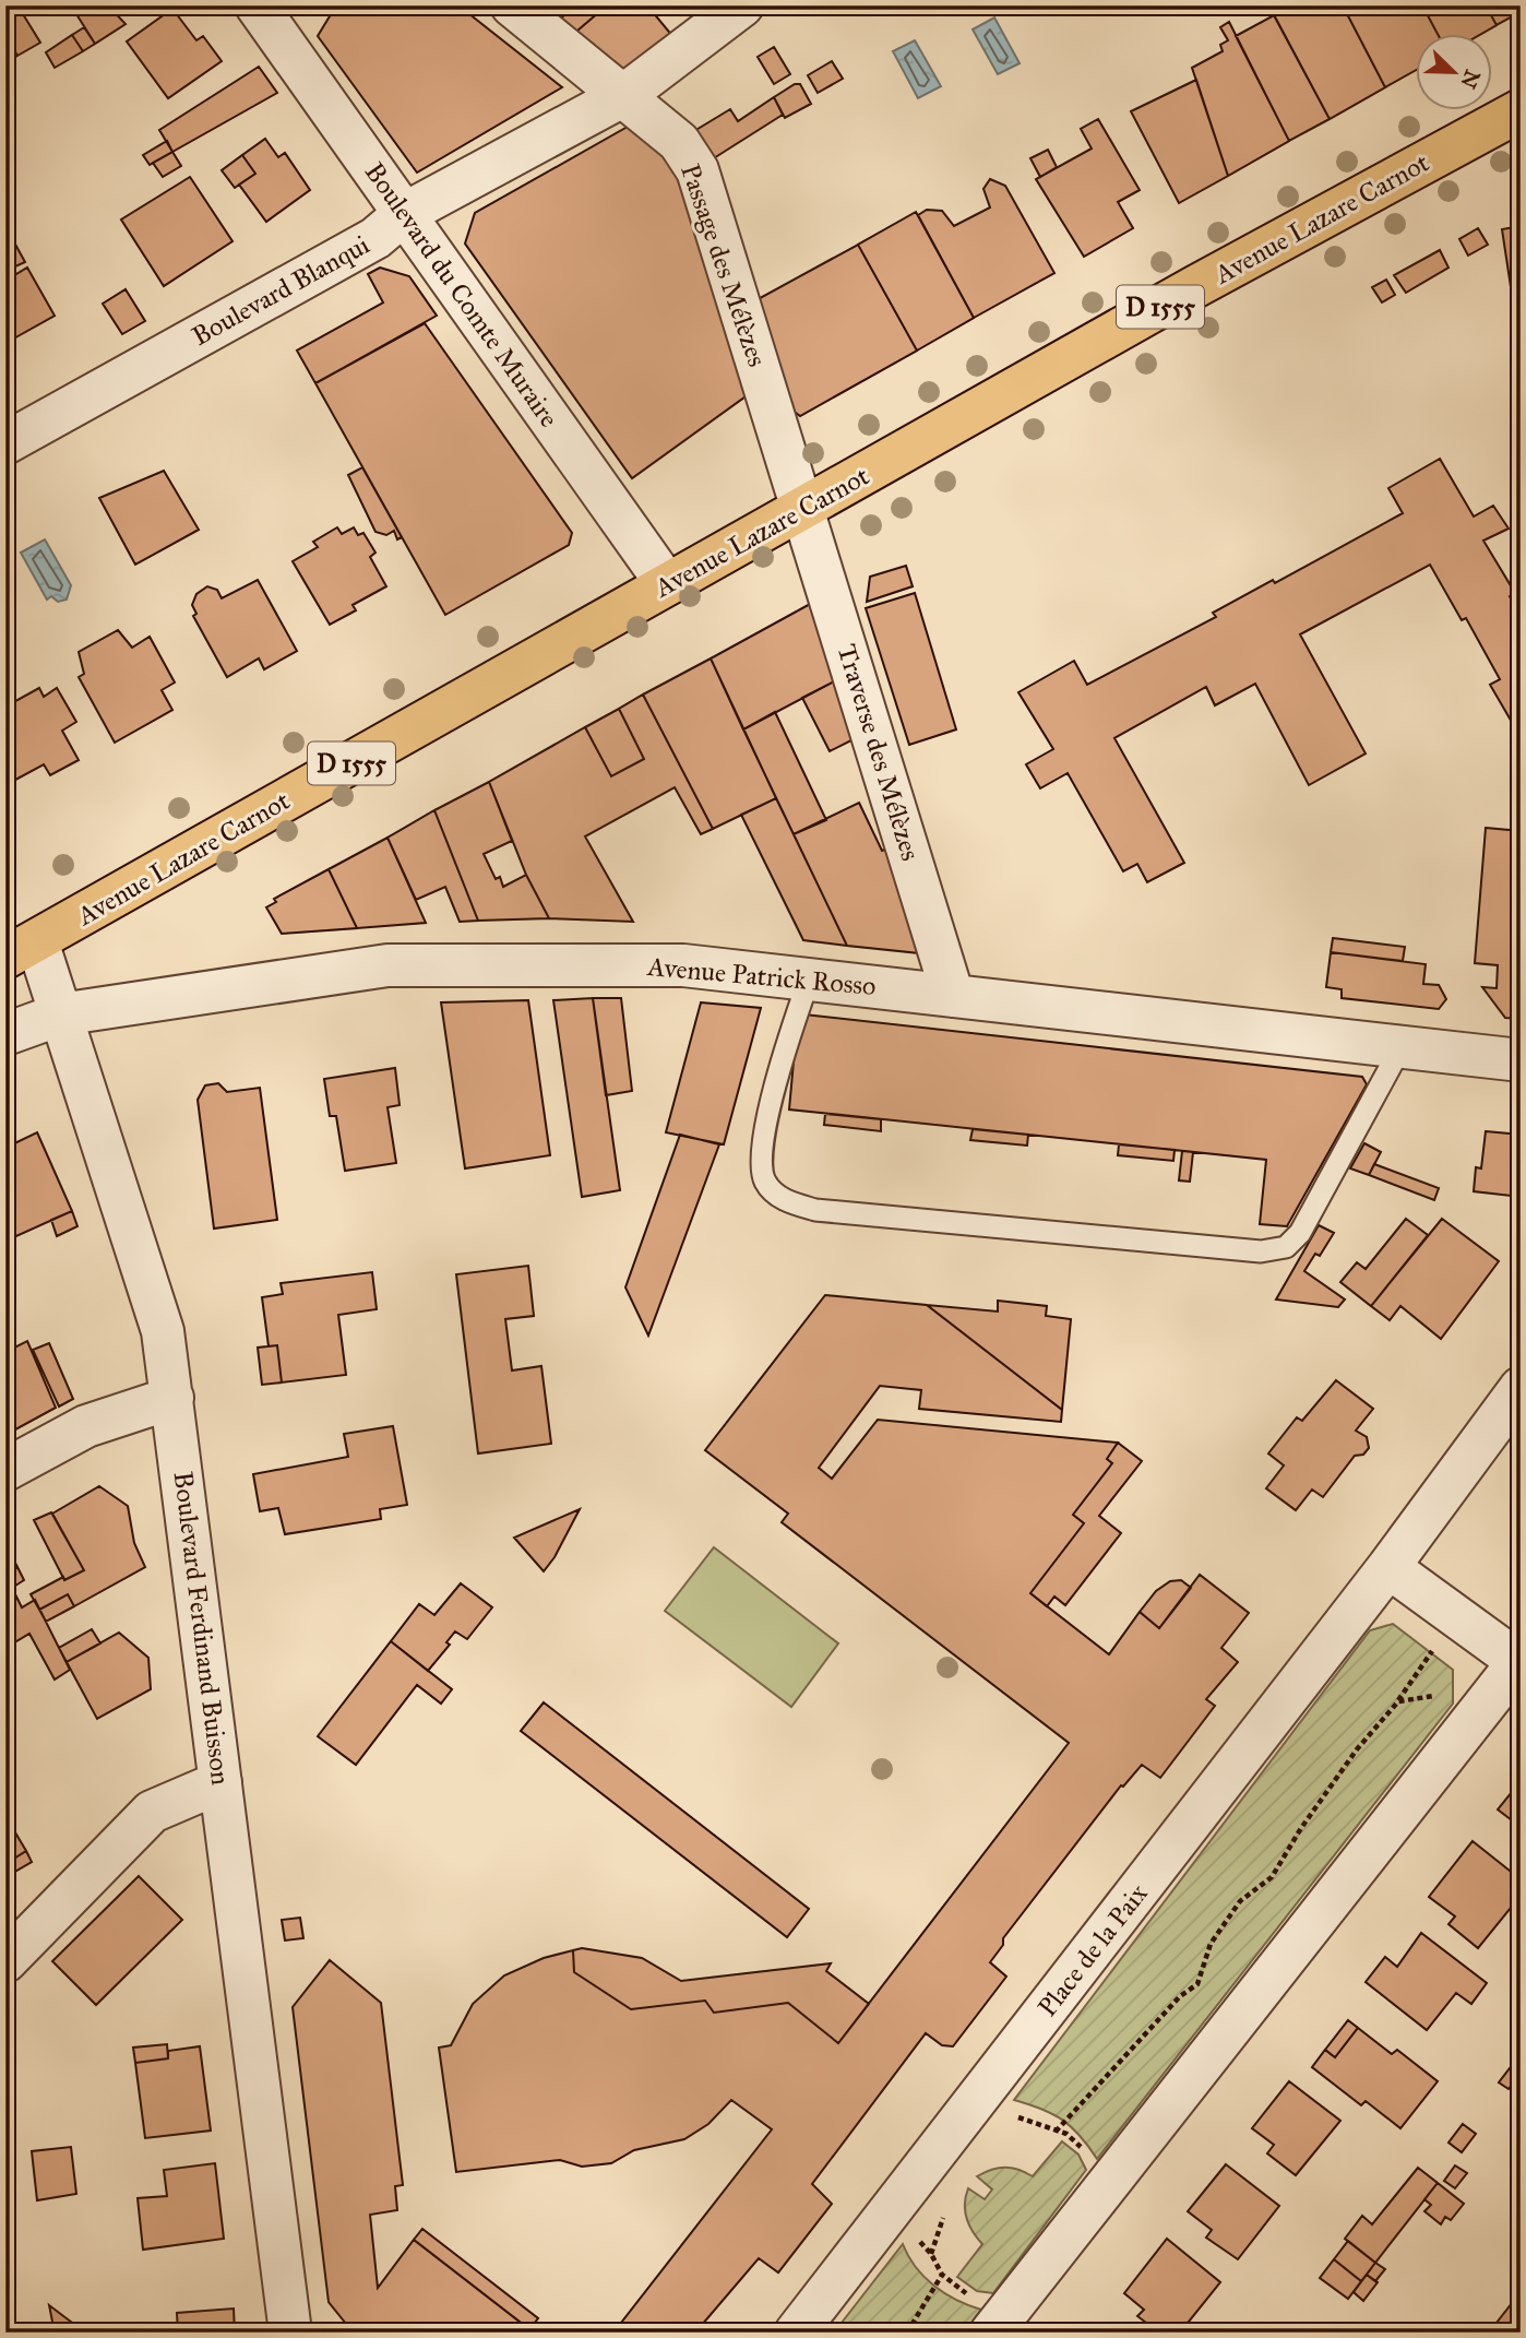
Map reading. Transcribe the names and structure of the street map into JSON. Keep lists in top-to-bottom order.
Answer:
{
  "streets": {
    "main road": ["Avenue Lazare Carnot", "D 1555"],
    "street": [
      "Passage des Mélèzes",
      "Boulevard Blanqui",
      "Boulevard du Comte Muraire",
      "Traverse des Mélèzes",
      "Avenue Patrick Rosso",
      "Boulevard Ferdinand Buisson",
      "Place de la Paix"
    ]
  },
  "crossings": [
    ["Avenue Lazare Carnot", "Passage des Mélèzes"],
    ["Avenue Lazare Carnot", "Boulevard du Comte Muraire"],
    ["Avenue Lazare Carnot", "Traverse des Mélèzes"],
    ["Avenue Lazare Carnot", "Boulevard Ferdinand Buisson"],
    ["Passage des Mélèzes", "Boulevard Blanqui"],
    ["Passage des Mélèzes", "Traverse des Mélèzes"],
    ["Boulevard Blanqui", "Boulevard du Comte Muraire"],
    ["Traverse des Mélèzes", "Avenue Patrick Rosso"],
    ["Avenue Patrick Rosso", "Boulevard Ferdinand Buisson"]
  ],
  "north": "bottom right"
}
